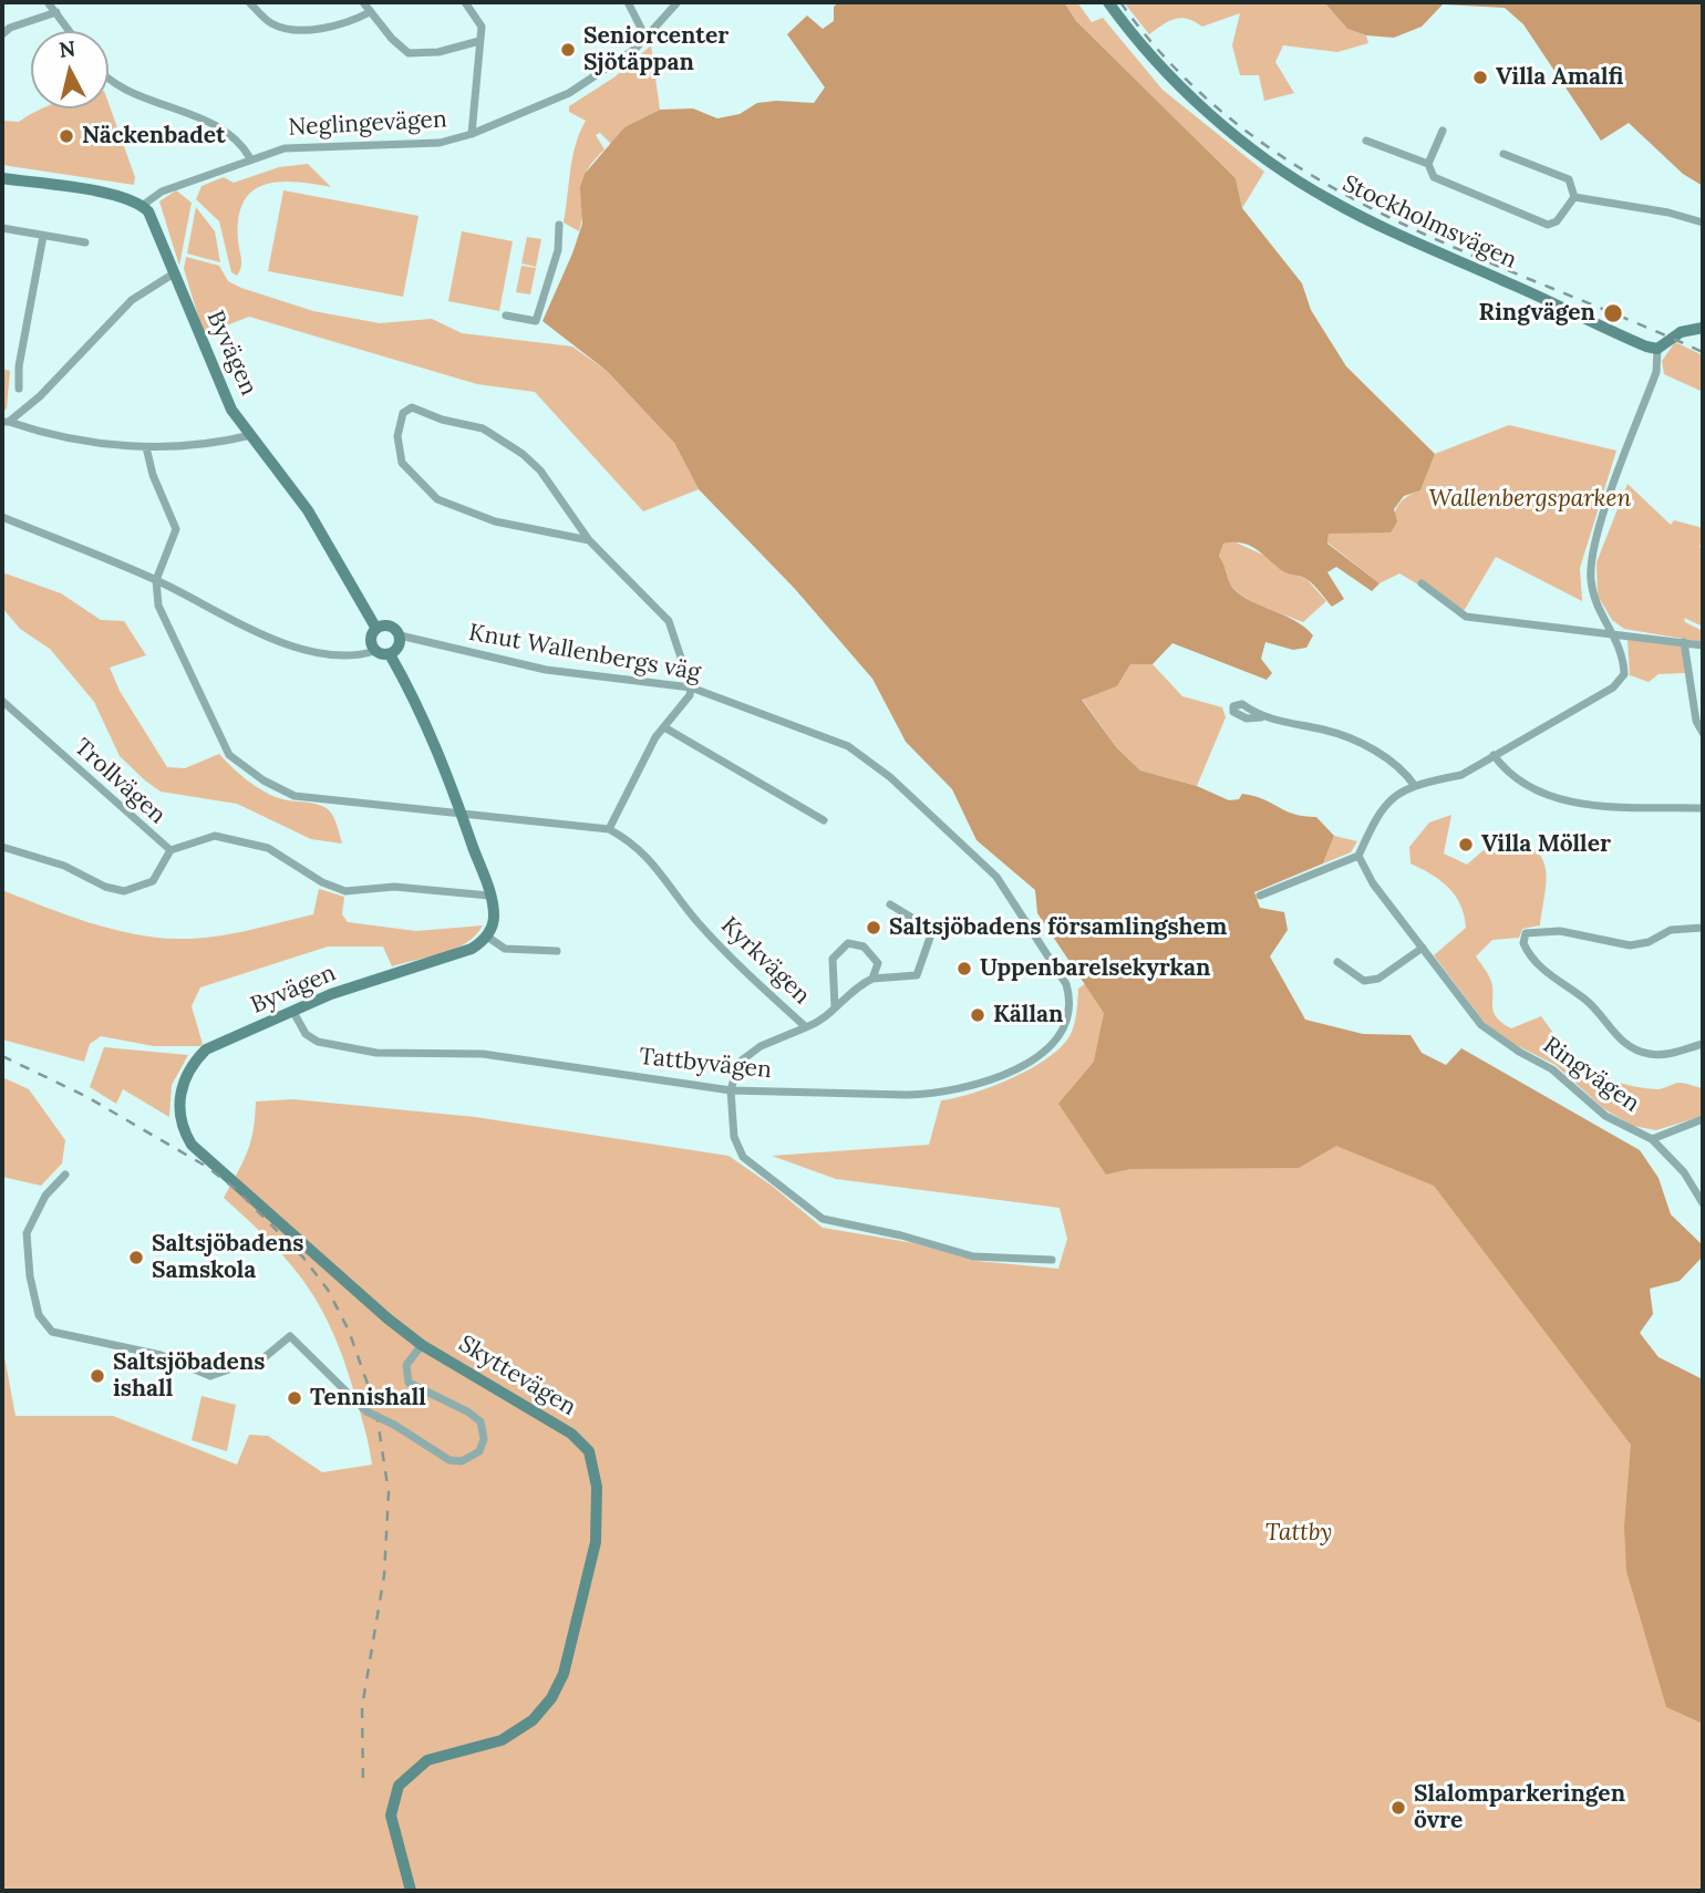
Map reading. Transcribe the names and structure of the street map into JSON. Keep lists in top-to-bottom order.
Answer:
{
  "streets": {
    "street": [
      "Neglingevägen",
      "Stockholmsvägen",
      "Byvägen",
      "Knut Wallenbergs väg",
      "Trollvägen",
      "Kyrkvägen",
      "Tattbyvägen",
      "Ringvägen",
      "Skyttevägen"
    ]
  },
  "crossings": [
    ["Neglingevägen", "Byvägen"],
    ["Byvägen", "Knut Wallenbergs väg"],
    ["Byvägen", "Tattbyvägen"],
    ["Byvägen", "Skyttevägen"],
    ["Knut Wallenbergs väg", "Tattbyvägen"],
    ["Kyrkvägen", "Tattbyvägen"]
  ],
  "parks": ["Wallenbergsparken", "Tattby"],
  "places": [
    "Seniorcenter Sjötäppan",
    "Villa Amalfi",
    "Näckenbadet",
    "Ringvägen",
    "Villa Möller",
    "Saltsjöbadens församlingshem",
    "Uppenbarelsekyrkan",
    "Källan",
    "Saltsjöbadens Samskola",
    "Saltsjöbadens ishall",
    "Tennishall",
    "Slalomparkeringen övre"
  ],
  "north": "top"
}
